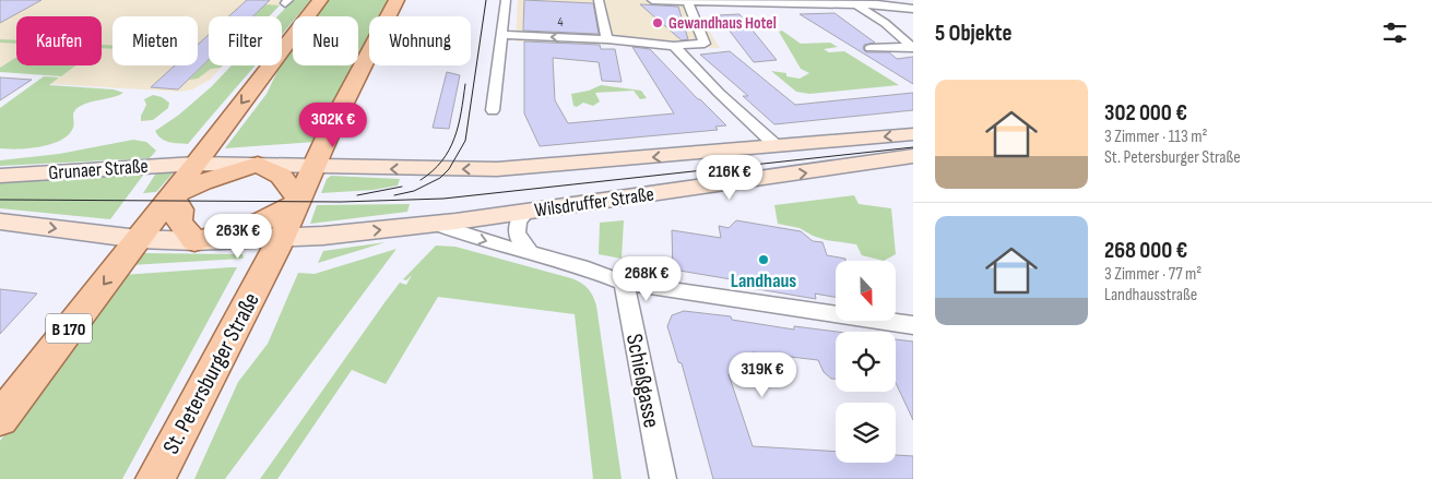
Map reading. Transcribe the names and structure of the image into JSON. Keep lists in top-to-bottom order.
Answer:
{
  "streets": {
    "main road": ["B 170", "St. Petersburger Straße"],
    "street": ["Grunaer Straße", "Wilsdruffer Straße", "Schießgasse"]
  },
  "crossings": [
    ["Grunaer Straße", "Wilsdruffer Straße"],
    ["Grunaer Straße", "B 170"],
    ["Grunaer Straße", "St. Petersburger Straße"],
    ["Wilsdruffer Straße", "B 170"],
    ["Wilsdruffer Straße", "St. Petersburger Straße"]
  ],
  "places": ["Gewandhaus Hotel", "Landhaus"],
  "house_numbers": ["4"],
  "north": "bottom",
  "page": {
    "heading": "5 Objekte",
    "chip": [
      "Kaufen",
      "Mieten",
      "Filter",
      "Neu",
      "Wohnung"
    ],
    "list": [
      {
        "name": "302 000 €",
        "note": "3 Zimmer · 113 m² · St. Petersburger Straße"
      },
      {
        "name": "268 000 €",
        "note": "3 Zimmer · 77 m² · Landhausstraße"
      }
    ],
    "price": [
      "302K €",
      "216K €",
      "263K €",
      "268K €",
      "319K €"
    ]
  }
}
